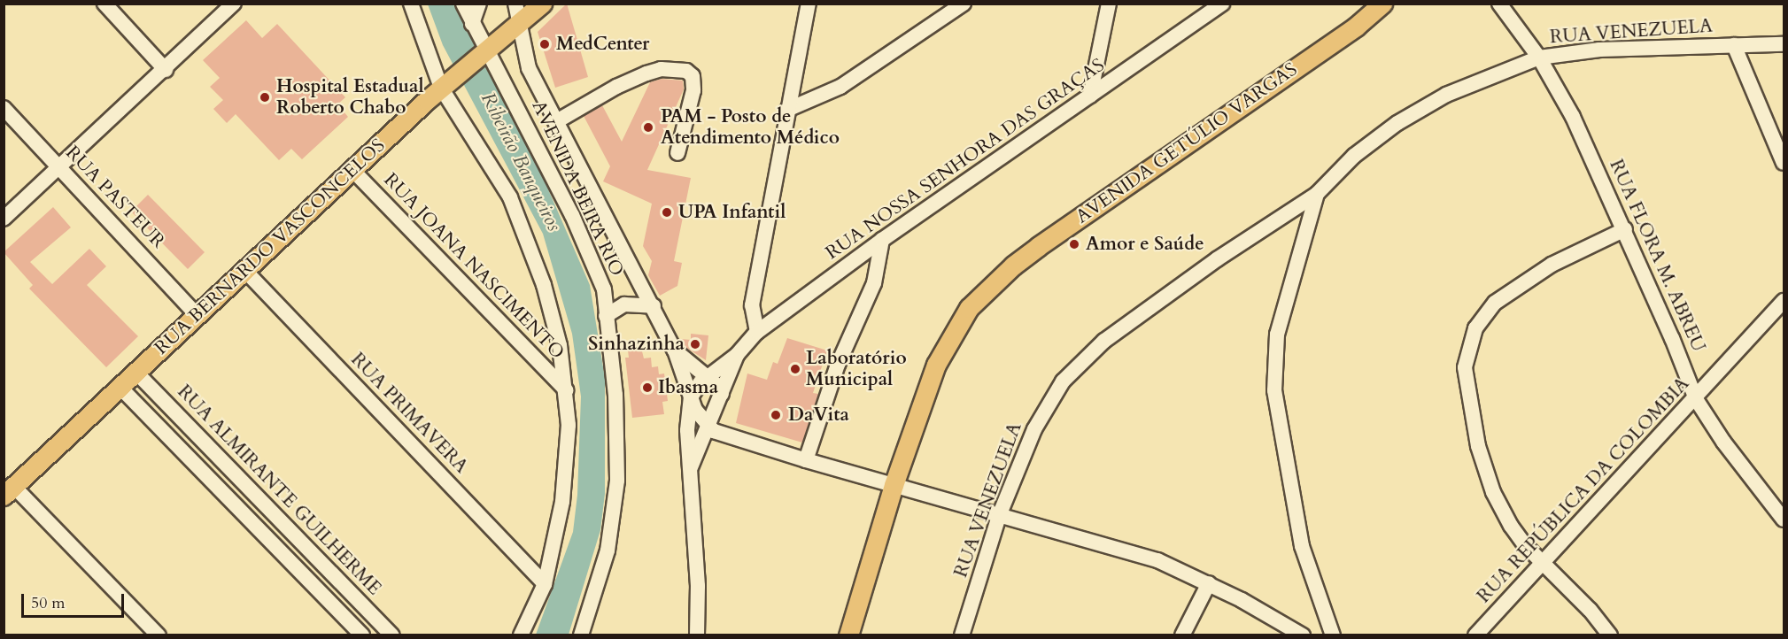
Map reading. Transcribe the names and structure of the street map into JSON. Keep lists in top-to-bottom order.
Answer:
{
  "streets": {
    "main road": ["AVENIDA GETÚLIO VARGAS", "RUA BERNARDO VASCONCELOS"],
    "street": [
      "RUA VENEZUELA",
      "RUA NOSSA SENHORA DAS GRAÇAS",
      "AVENIDA BEIRA RIO",
      "RUA PASTEUR",
      "RUA FLORA M. ABREU",
      "RUA JOANA NASCIMENTO",
      "RUA PRIMAVERA",
      "RUA ALMIRANTE GUILHERME",
      "RUA REPÚBLICA DA COLOMBIA"
    ]
  },
  "crossings": [
    ["RUA VENEZUELA", "RUA FLORA M. ABREU"],
    ["AVENIDA BEIRA RIO", "RUA BERNARDO VASCONCELOS"],
    ["RUA PASTEUR", "RUA BERNARDO VASCONCELOS"],
    ["RUA BERNARDO VASCONCELOS", "RUA JOANA NASCIMENTO"],
    ["RUA BERNARDO VASCONCELOS", "RUA PRIMAVERA"],
    ["RUA BERNARDO VASCONCELOS", "RUA ALMIRANTE GUILHERME"],
    ["RUA FLORA M. ABREU", "RUA REPÚBLICA DA COLOMBIA"]
  ],
  "water": ["Ribeirão Banqueiros"],
  "places": [
    "MedCenter",
    "Hospital Estadual Roberto Chabo",
    "PAM - Posto de Atendimento Médico",
    "UPA Infantil",
    "Amor e Saúde",
    "Sinhazinha",
    "Laboratório Municipal",
    "Ibasma",
    "DaVita"
  ],
  "scale_bar": "50 m"
}
